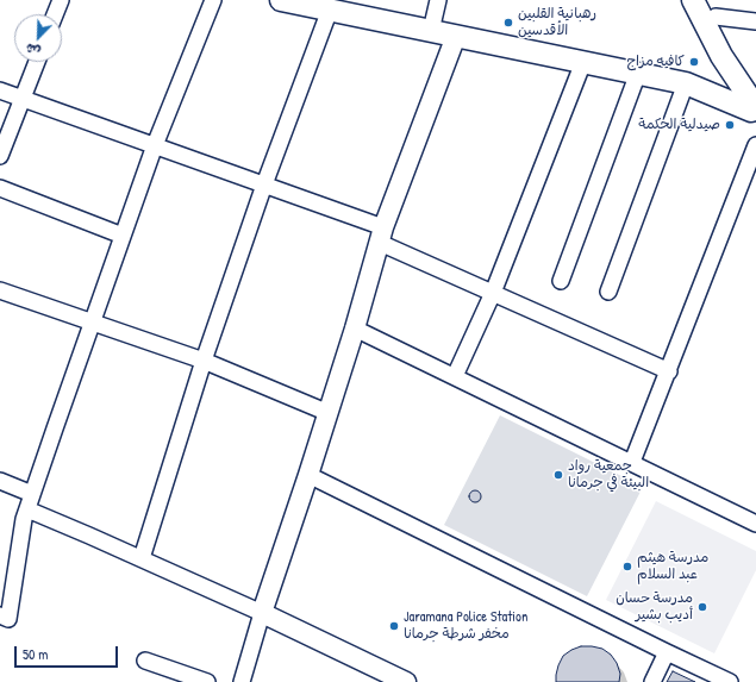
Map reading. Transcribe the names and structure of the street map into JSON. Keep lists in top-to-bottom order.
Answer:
{
  "places": [
    "رهبانية القلبين الأقدسين",
    "كافيه مزاج",
    "صيدلية الحكمة",
    "جمعية رواد البيئة في جرمانا",
    "مدرسة هيثم عبد السلام",
    "مدرسة حسان أديب بشير",
    "Jaramana Police Station مخفر شرطة جرمانا"
  ],
  "scale_bar": "50 m",
  "north": "bottom left"
}
